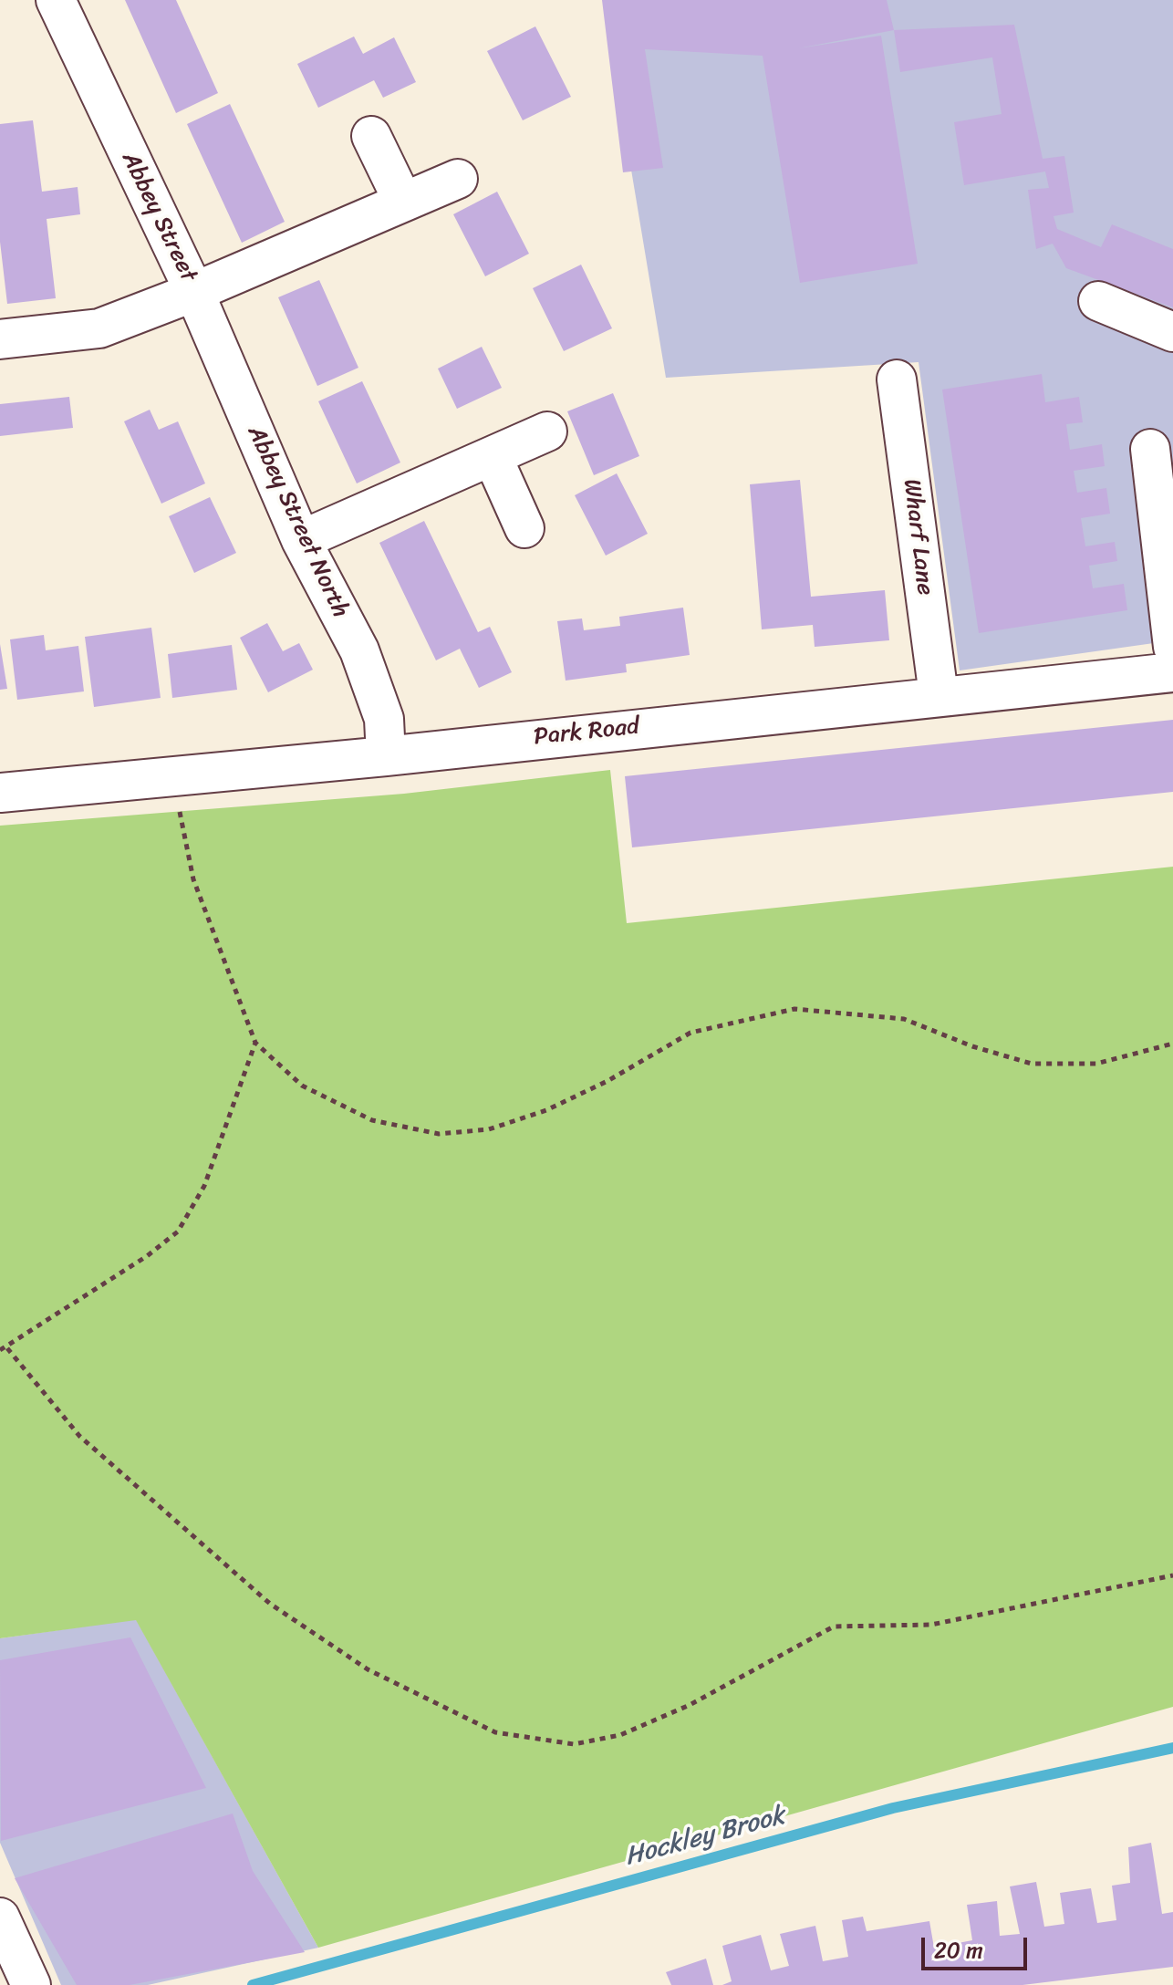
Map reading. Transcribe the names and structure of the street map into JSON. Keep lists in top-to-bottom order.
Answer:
{
  "streets": {
    "street": [
      "Abbey Street",
      "Abbey Street North",
      "Wharf Lane",
      "Park Road"
    ]
  },
  "crossings": [
    ["Abbey Street", "Abbey Street North"],
    ["Abbey Street North", "Park Road"],
    ["Wharf Lane", "Park Road"]
  ],
  "water": ["Hockley Brook"],
  "scale_bar": "20 m"
}
